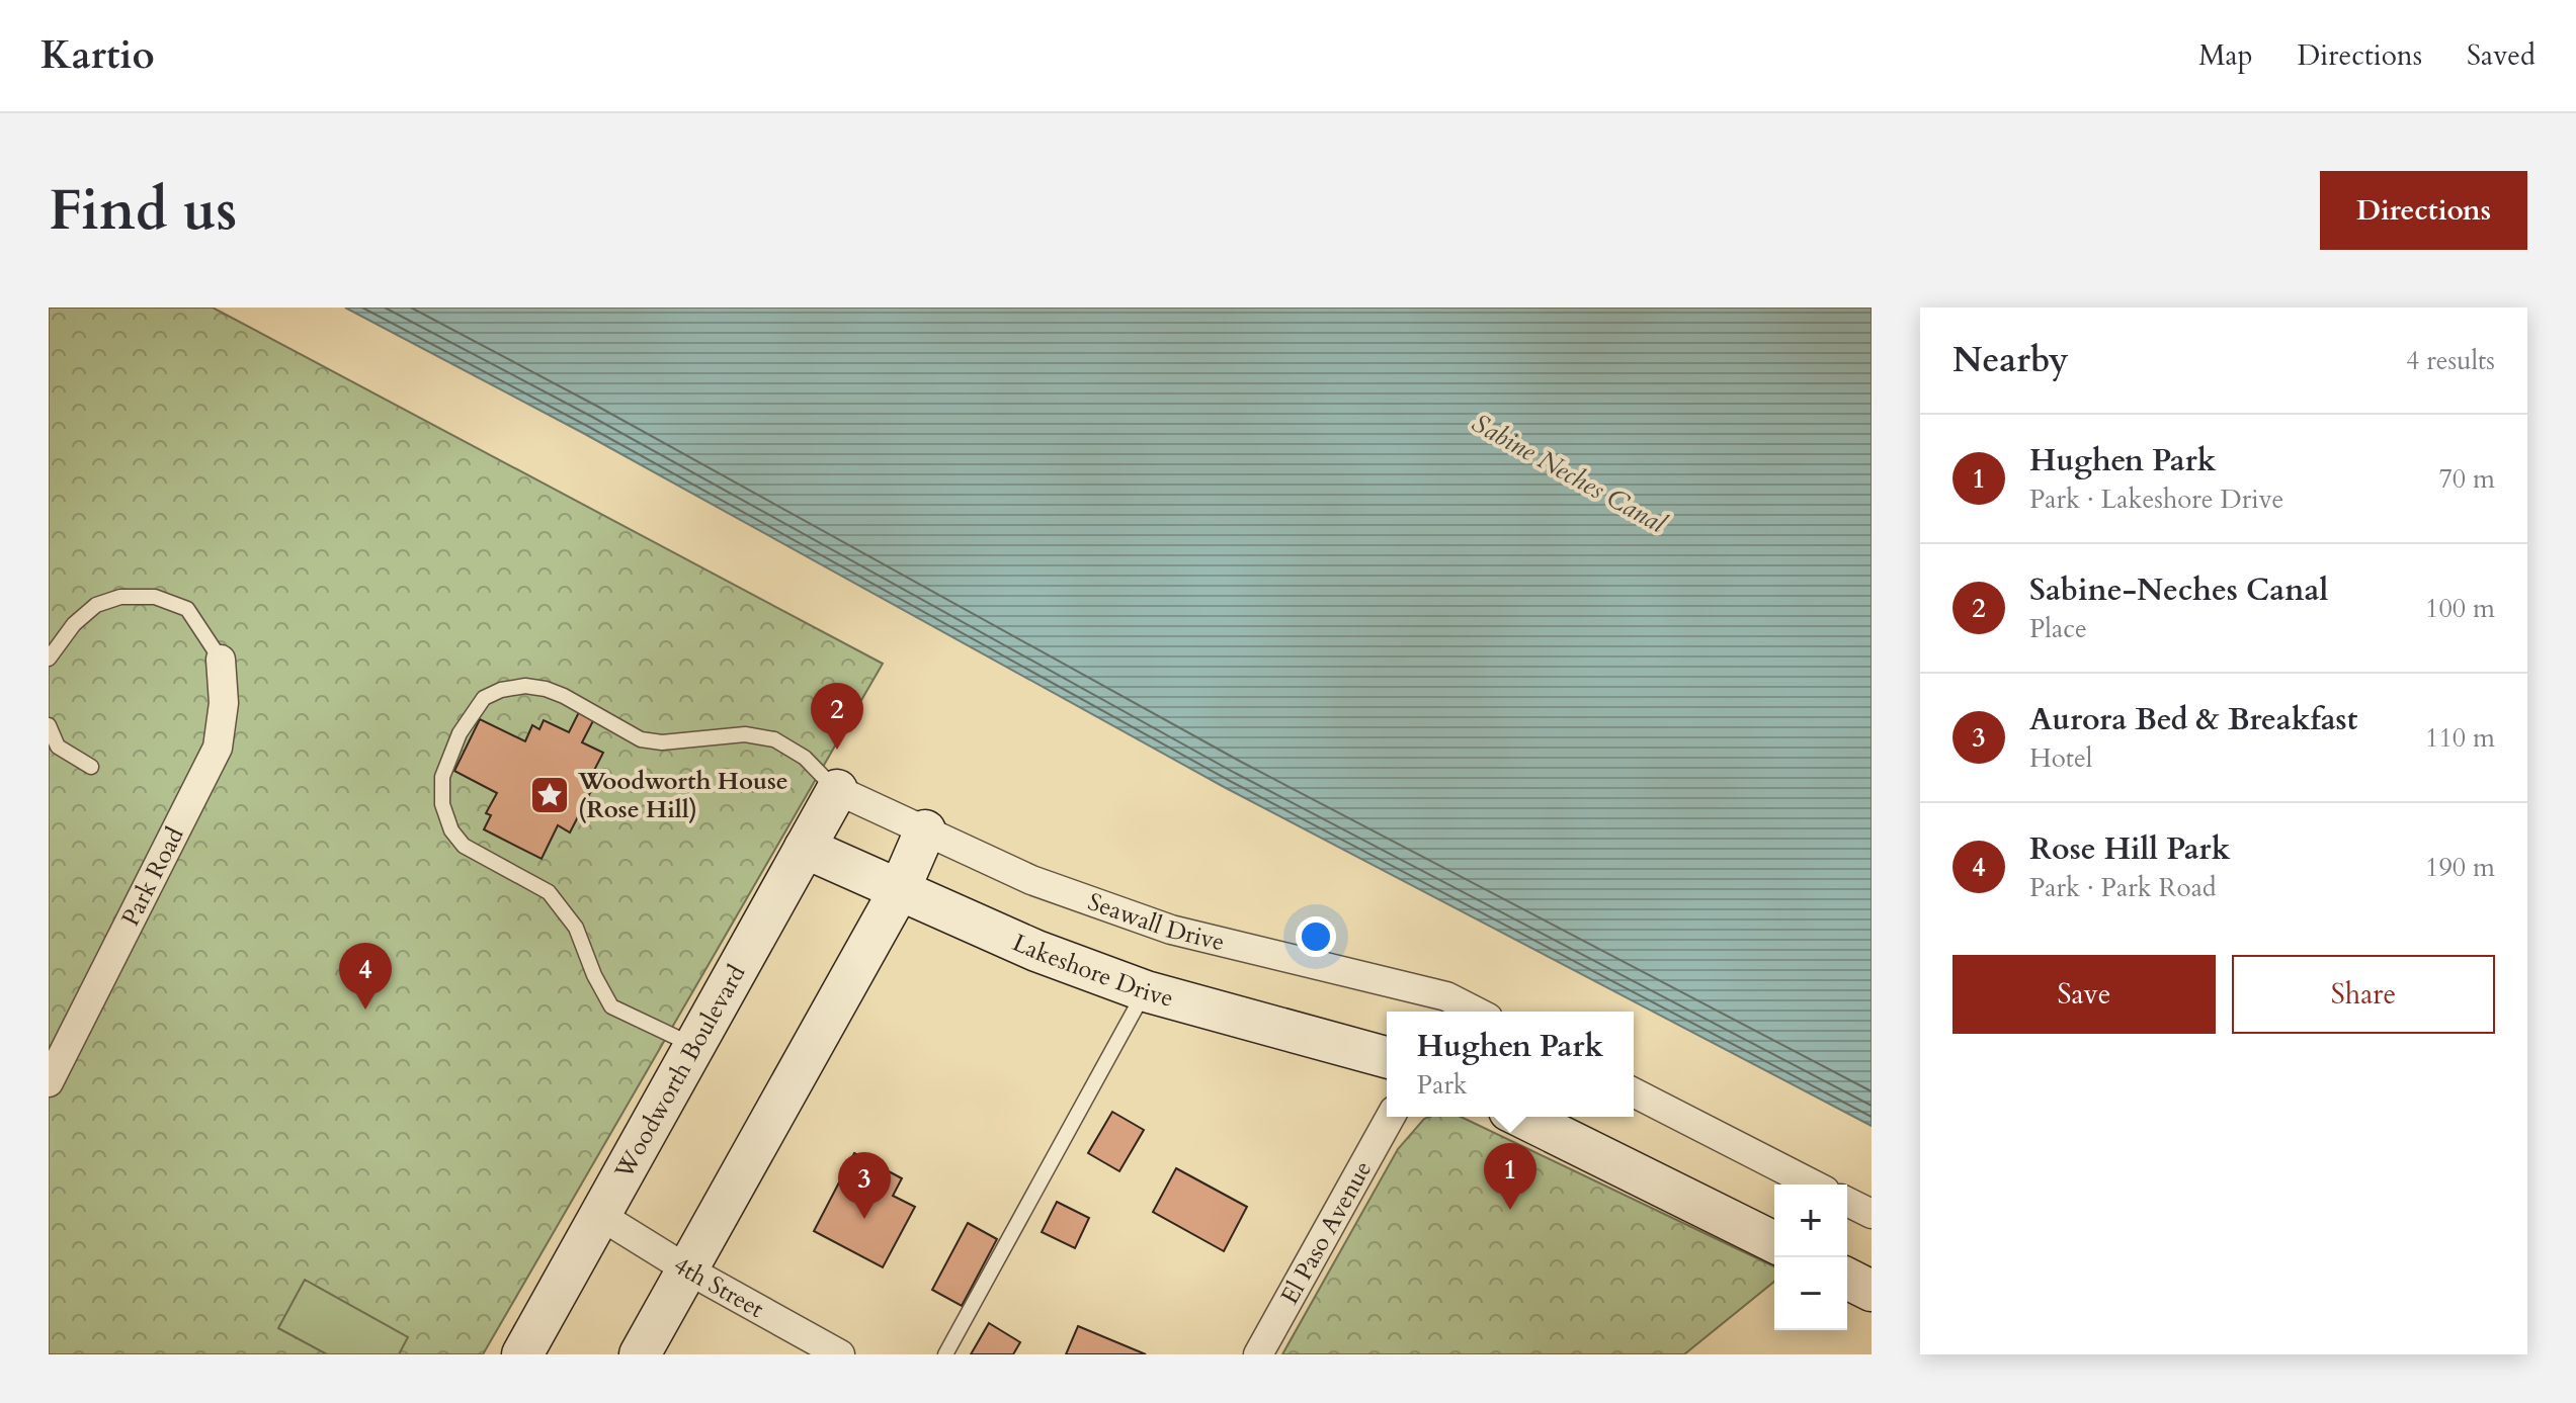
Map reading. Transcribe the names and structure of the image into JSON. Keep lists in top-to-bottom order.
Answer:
{
  "streets": {
    "street": [
      "Park Road",
      "Seawall Drive",
      "Lakeshore Drive",
      "Woodworth Boulevard",
      "El Paso Avenue",
      "4th Street"
    ]
  },
  "crossings": [
    ["Seawall Drive", "Woodworth Boulevard"],
    ["Lakeshore Drive", "Woodworth Boulevard"],
    ["Woodworth Boulevard", "4th Street"]
  ],
  "water": ["Sabine Neches Canal"],
  "places": {
    "place": ["Woodworth House (Rose Hill)"]
  },
  "page": {
    "header": "Kartio",
    "nav": ["Map", "Directions", "Saved"],
    "buttons": [
      "Directions",
      ["Save", "Share"]
    ],
    "title": "Find us",
    "heading": ["Nearby", "4 results"],
    "list": [
      {
        "mark": "1",
        "name": "Hughen Park",
        "note": "Park · Lakeshore Drive",
        "value": "70 m"
      },
      {
        "mark": "2",
        "name": "Sabine-Neches Canal",
        "note": "Place",
        "value": "100 m"
      },
      {
        "mark": "3",
        "name": "Aurora Bed & Breakfast",
        "note": "Hotel",
        "value": "110 m"
      },
      {
        "mark": "4",
        "name": "Rose Hill Park",
        "note": "Park · Park Road",
        "value": "190 m"
      }
    ],
    "pins": [
      "2",
      "4",
      "1",
      "3"
    ],
    "popup": ["Hughen Park", "Park"],
    "map_buttons": ["+", "−"]
  }
}
